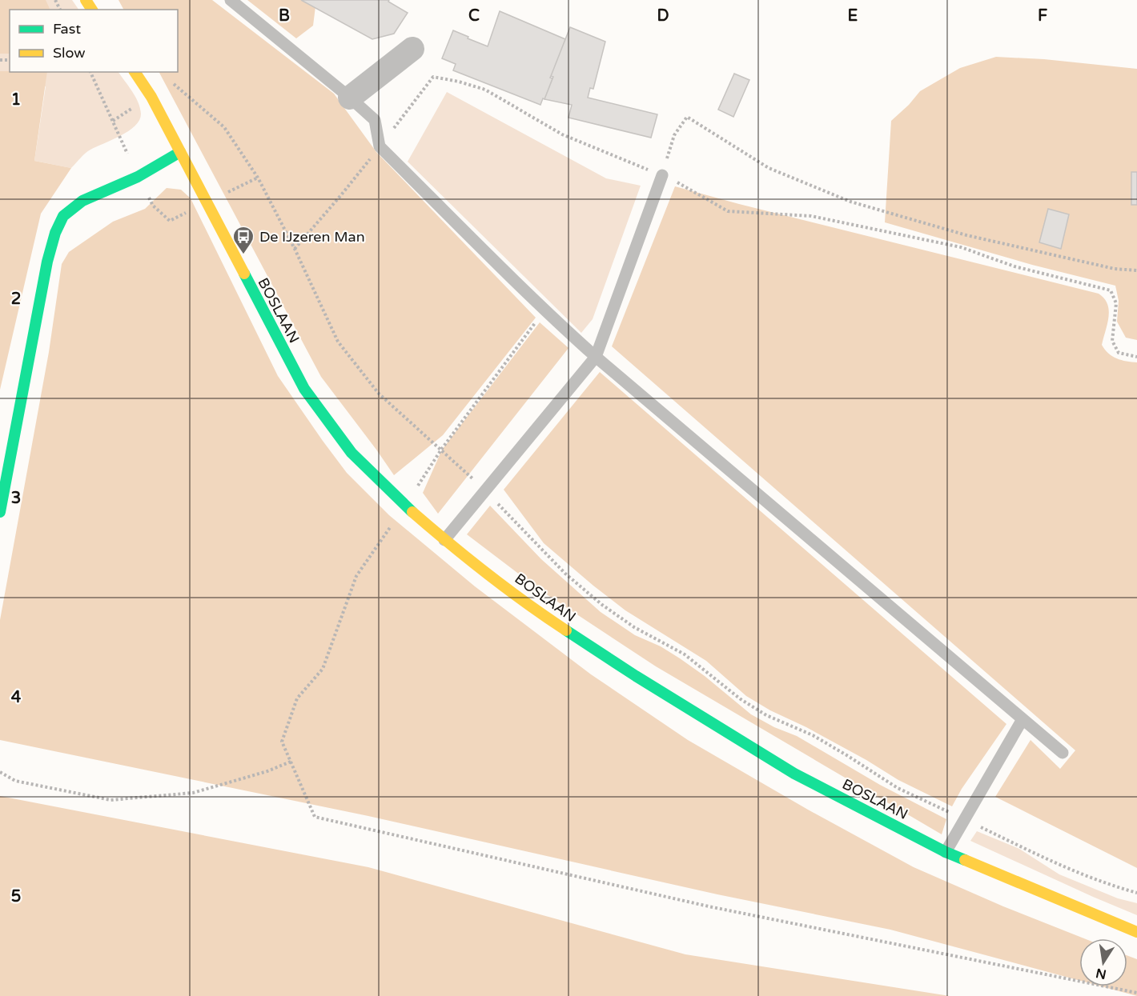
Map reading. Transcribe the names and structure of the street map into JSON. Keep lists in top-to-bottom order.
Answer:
{
  "streets": {
    "main road": ["BOSLAAN"]
  },
  "places": {
    "bus stop": ["De IJzeren Man"]
  },
  "legend": ["Fast", "Slow"],
  "north": "bottom",
  "grid": {
    "columns": [
      "B",
      "C",
      "D",
      "E",
      "F"
    ],
    "rows": [
      "1",
      "2",
      "3",
      "4",
      "5"
    ]
  }
}
